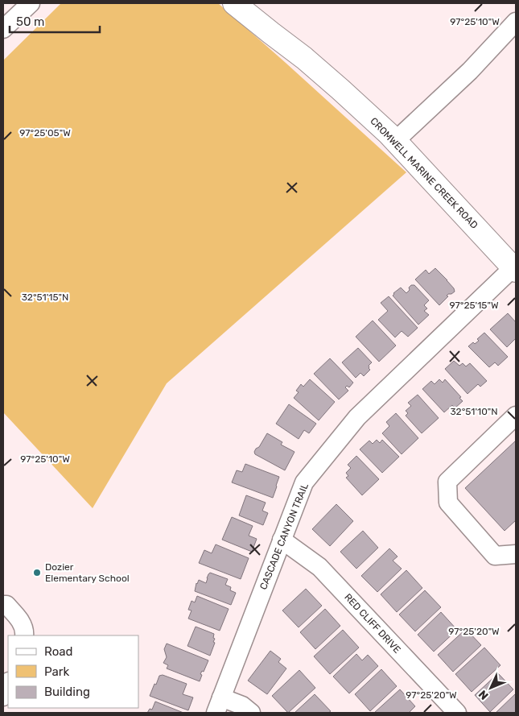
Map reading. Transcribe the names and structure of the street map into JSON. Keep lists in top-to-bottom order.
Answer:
{
  "streets": {
    "main road": ["CROMWELL MARINE CREEK ROAD"],
    "street": ["CASCADE CANYON TRAIL", "RED CLIFF DRIVE"]
  },
  "crossings": [
    ["CROMWELL MARINE CREEK ROAD", "CASCADE CANYON TRAIL"],
    ["CASCADE CANYON TRAIL", "RED CLIFF DRIVE"]
  ],
  "places": ["Dozier Elementary School"],
  "legend": ["Road", "Park", "Building"],
  "scale_bar": "50 m",
  "north": "bottom left",
  "coordinates": [
    "97°25'10\"W",
    "97°25'05\"W",
    "32°51'15\"N",
    "97°25'15\"W",
    "32°51'10\"N",
    "97°25'20\"W"
  ]
}
